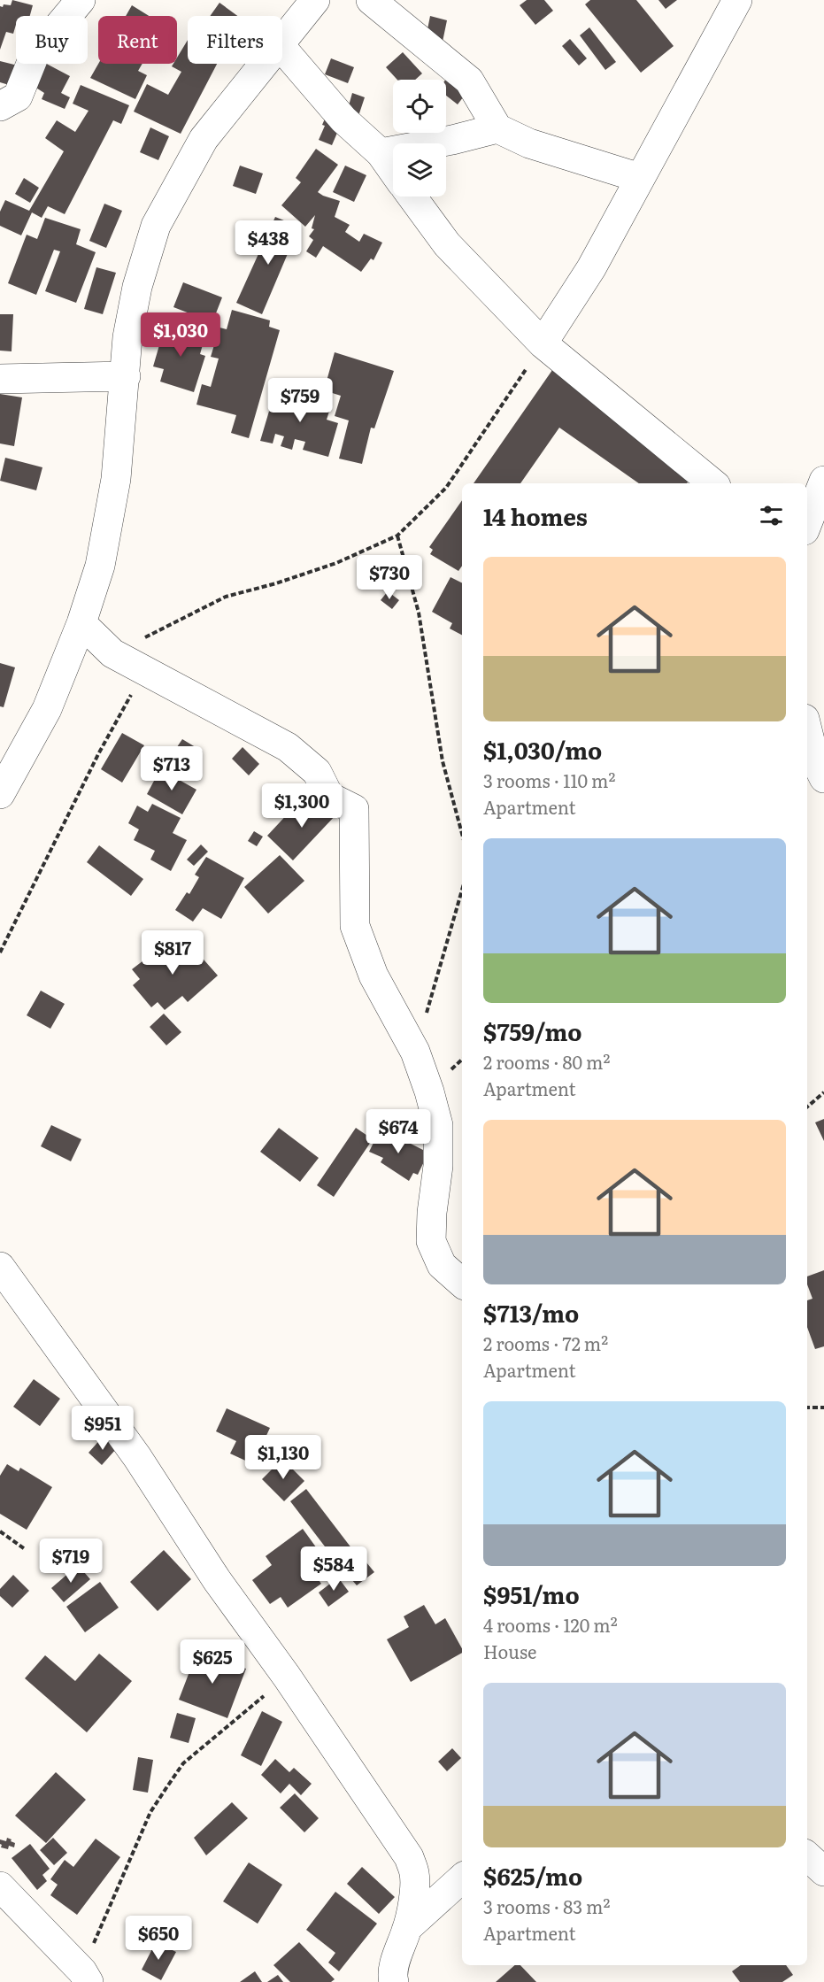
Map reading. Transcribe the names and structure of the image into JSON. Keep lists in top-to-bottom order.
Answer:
{
  "page": {
    "chip": ["Buy", "Rent", "Filters"],
    "price": [
      "$438",
      "$1,030",
      "$759",
      "$730",
      "$713",
      "$1,300",
      "$817",
      "$674",
      "$951",
      "$1,130",
      "$719",
      "$584",
      "$625",
      "$650"
    ],
    "heading": "14 homes",
    "list": [
      {
        "name": "$1,030/mo",
        "note": "3 rooms · 110 m² · Apartment"
      },
      {
        "name": "$759/mo",
        "note": "2 rooms · 80 m² · Apartment"
      },
      {
        "name": "$713/mo",
        "note": "2 rooms · 72 m² · Apartment"
      },
      {
        "name": "$951/mo",
        "note": "4 rooms · 120 m² · House"
      },
      {
        "name": "$625/mo",
        "note": "3 rooms · 83 m² · Apartment"
      }
    ]
  }
}
